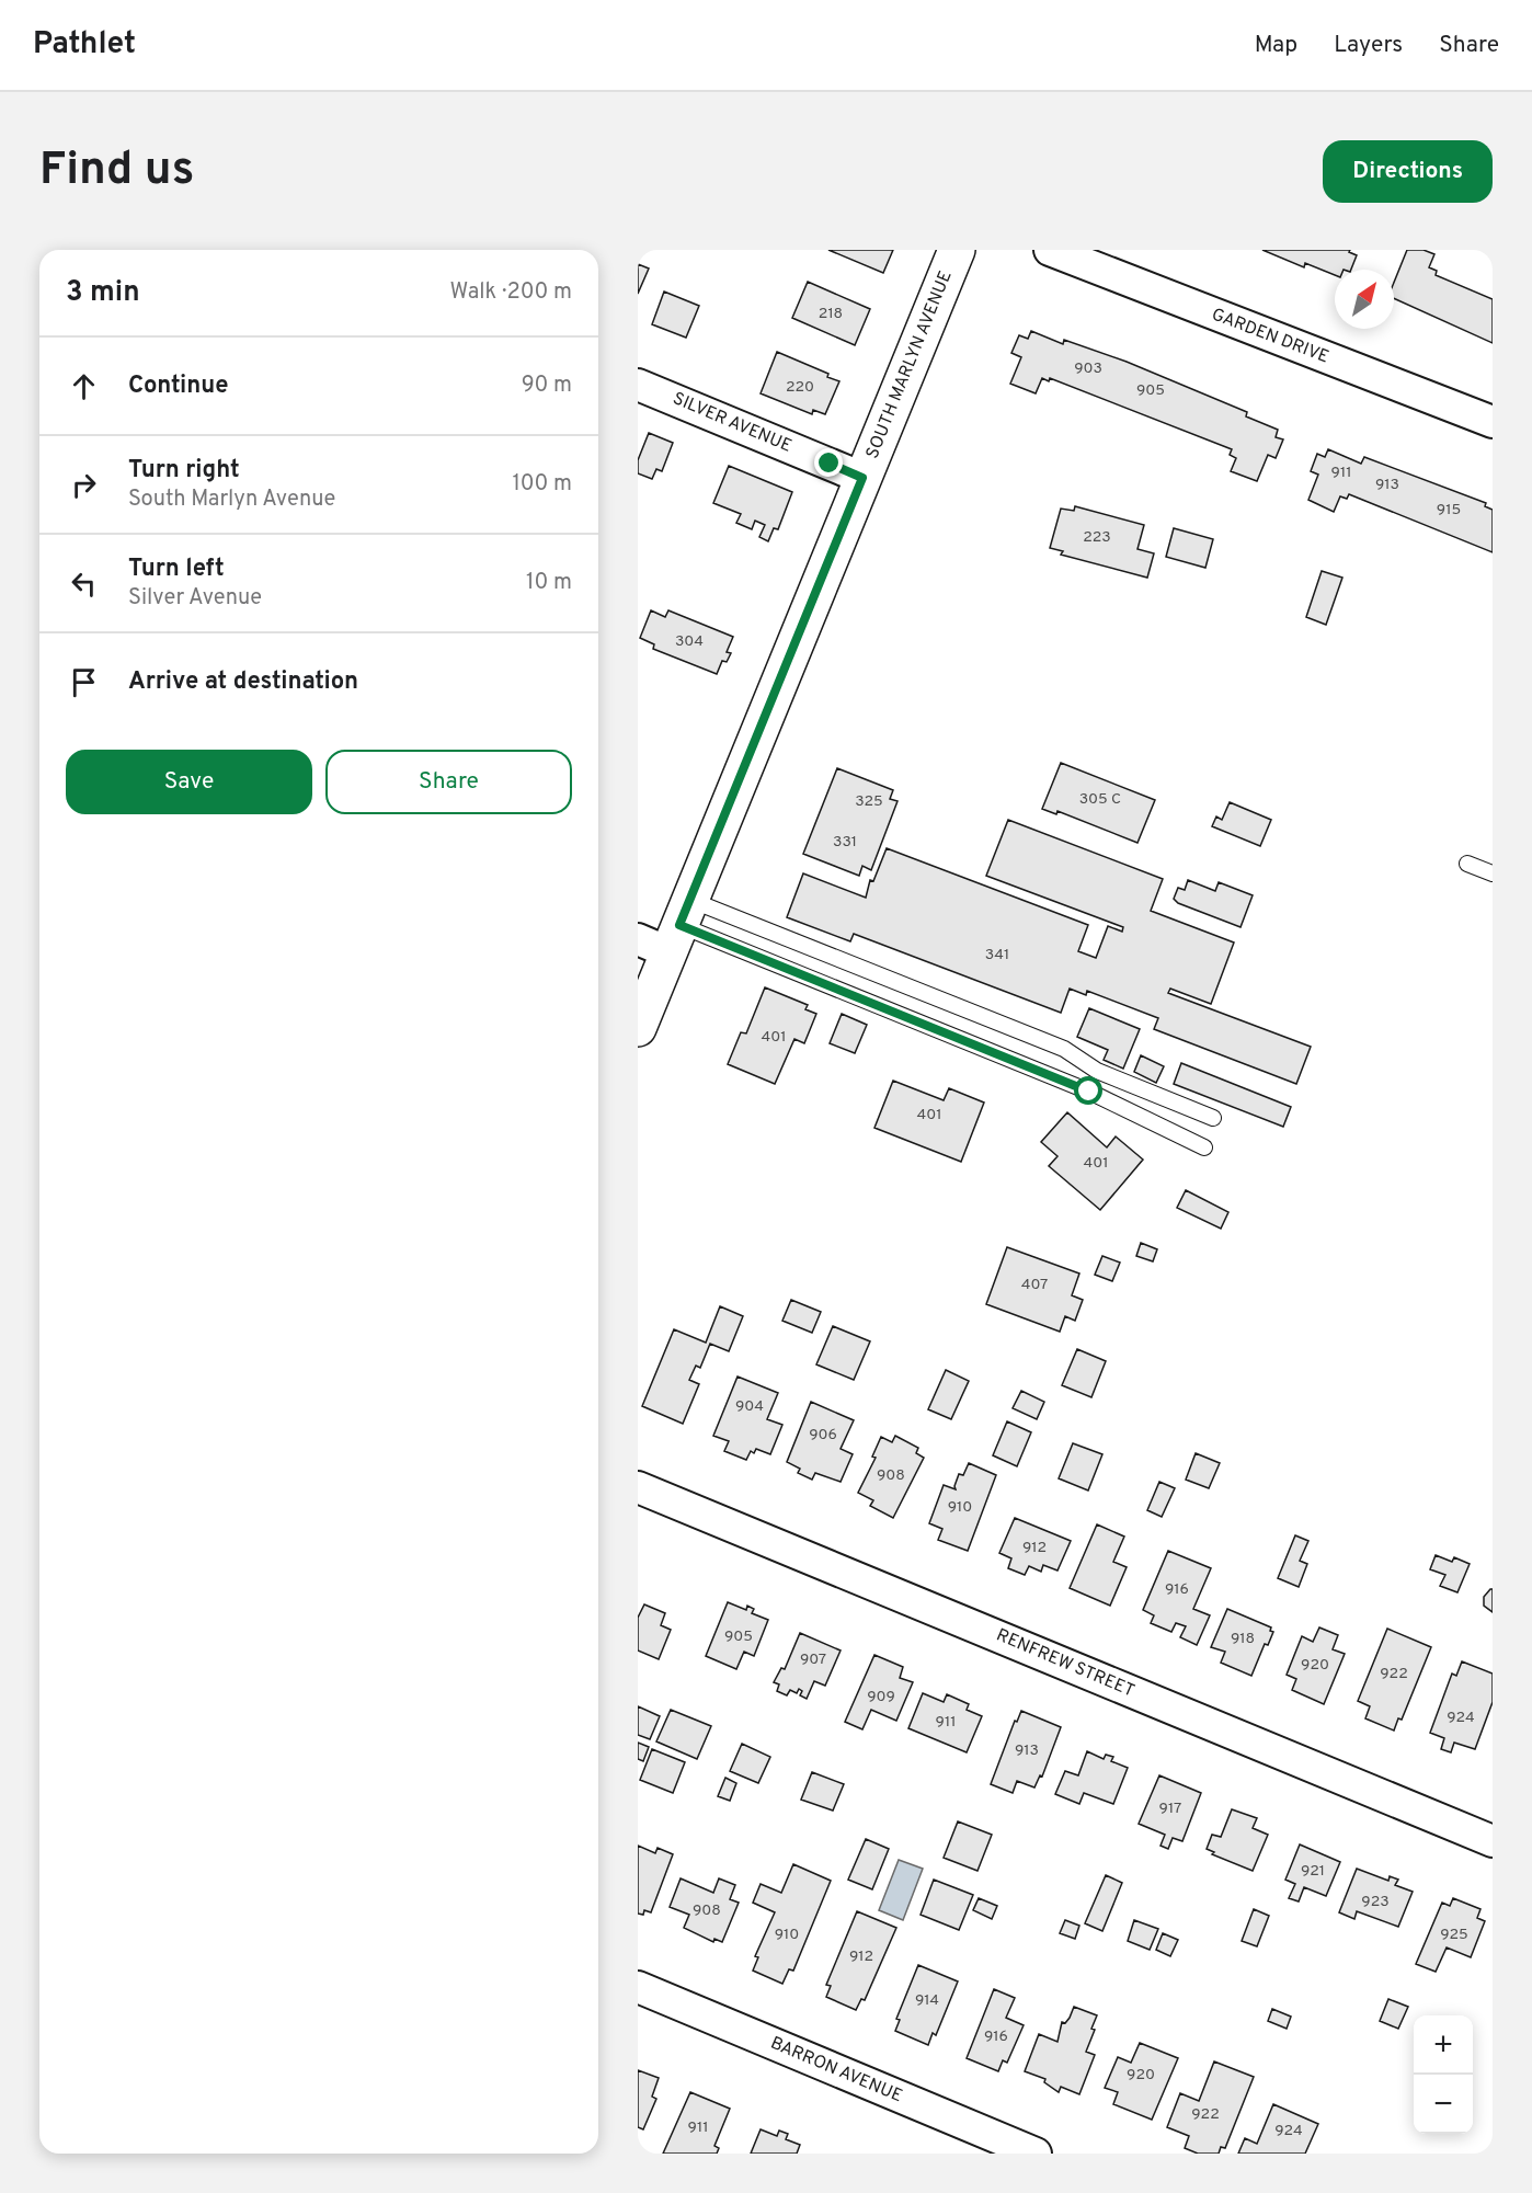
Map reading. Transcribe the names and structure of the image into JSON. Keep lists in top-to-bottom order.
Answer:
{
  "streets": {
    "street": [
      "GARDEN DRIVE",
      "SOUTH MARLYN AVENUE",
      "SILVER AVENUE",
      "RENFREW STREET",
      "BARRON AVENUE"
    ]
  },
  "crossings": [
    ["SOUTH MARLYN AVENUE", "SILVER AVENUE"]
  ],
  "house_numbers": [
    "218",
    "903",
    "220",
    "905",
    "911",
    "913",
    "915",
    "223",
    "304",
    "305 C",
    "325",
    "331",
    "341",
    "401",
    "401",
    "401",
    "407",
    "904",
    "906",
    "908",
    "910",
    "912",
    "916",
    "905",
    "918",
    "907",
    "920",
    "922",
    "909",
    "924",
    "911",
    "913",
    "917",
    "921",
    "923",
    "908",
    "910",
    "925",
    "912",
    "914",
    "916",
    "920",
    "922",
    "911",
    "924"
  ],
  "north": "top right",
  "page": {
    "header": "Pathlet",
    "nav": ["Map", "Layers", "Share"],
    "buttons": [
      "Directions",
      ["Save", "Share"]
    ],
    "title": "Find us",
    "heading": ["3 min", "Walk · 200 m"],
    "list": [
      ["Continue", "90 m"],
      ["Turn right", "South Marlyn Avenue", "100 m"],
      ["Turn left", "Silver Avenue", "10 m"],
      "Arrive at destination"
    ],
    "map_buttons": ["+", "−"]
  }
}
